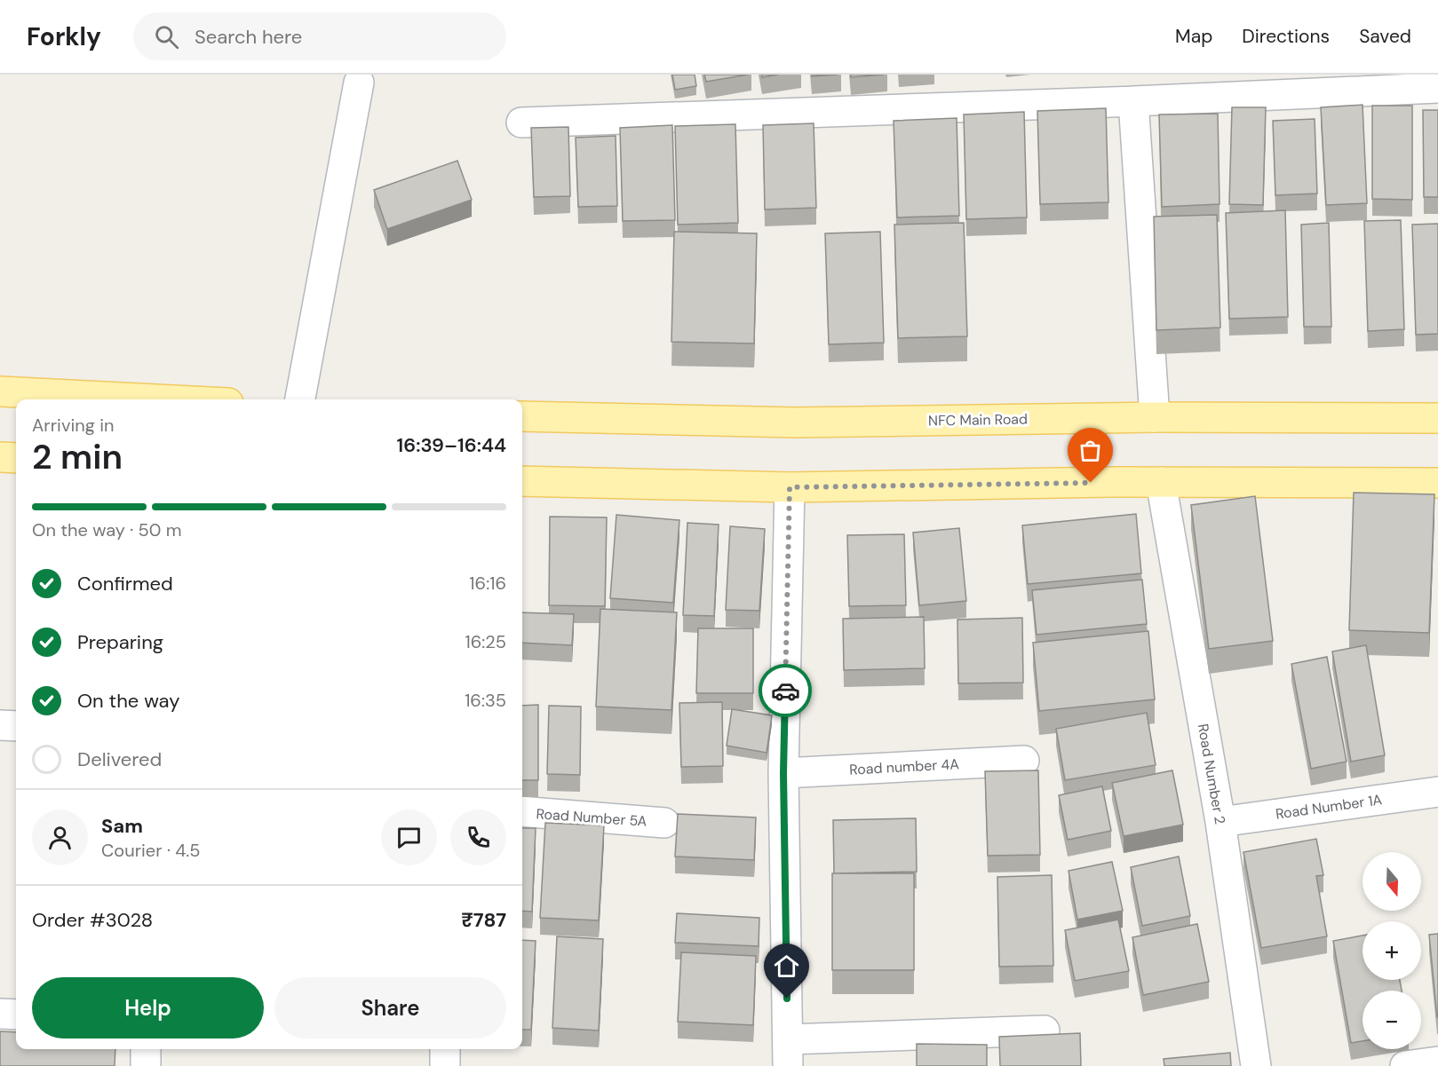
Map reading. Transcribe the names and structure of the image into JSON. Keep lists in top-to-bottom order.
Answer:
{
  "streets": {
    "main road": ["NFC Main Road"],
    "street": [
      "Road number 4A",
      "Road Number 2",
      "Road Number 1A",
      "Road Number 5A"
    ]
  },
  "crossings": [
    ["Road Number 2", "Road Number 1A"]
  ],
  "north": "bottom",
  "page": {
    "header": "Forkly",
    "search": "Search here",
    "nav": ["Map", "Directions", "Saved"],
    "heading": ["2 min", "Arriving in", "16:39–16:44"],
    "panel": [
      "Sam",
      "Courier · 4.5",
      "Order #3028",
      "₹787"
    ],
    "bar": "On the way · 50 m",
    "list": [
      ["Confirmed", "16:16"],
      ["Preparing", "16:25"],
      ["On the way", "16:35"],
      "Delivered"
    ],
    "map_buttons": ["+", "−"],
    "buttons": ["Help", "Share"]
  }
}
